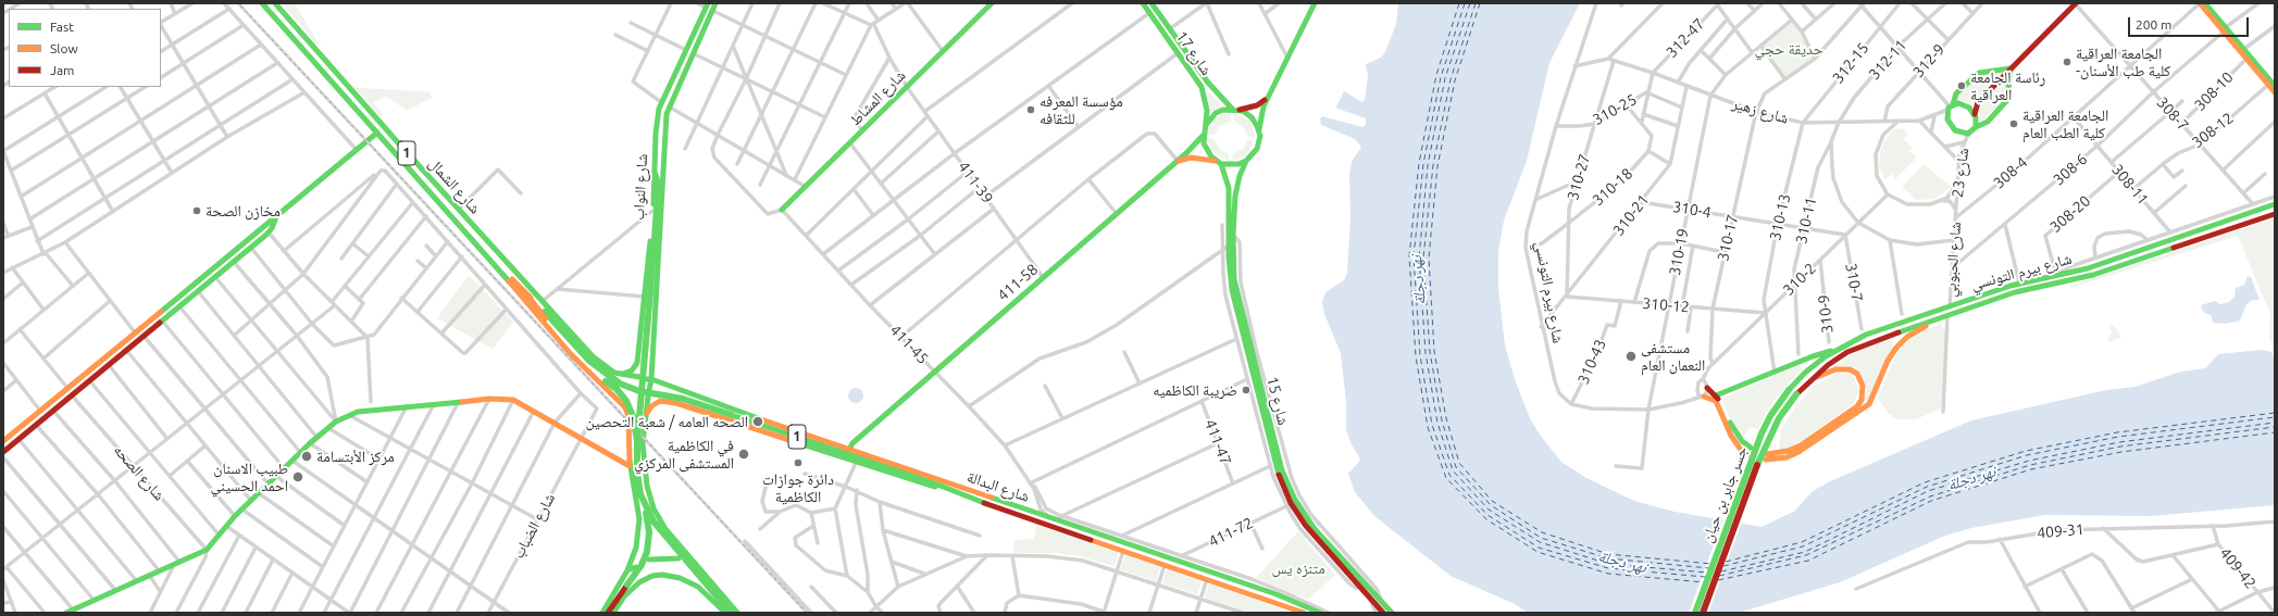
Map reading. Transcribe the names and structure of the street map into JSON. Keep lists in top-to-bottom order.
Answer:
{
  "streets": {
    "main road": [
      "شارع 17",
      "شارع المشاط",
      "1",
      "شارع الشمال",
      "شارع النواب",
      "شارع بيرم التونسي",
      "411-58",
      "شارع 15",
      "شارع البدالة",
      "جسر جابر بن حيان"
    ],
    "street": [
      "312-47",
      "312-11",
      "312-9",
      "312-15",
      "308-10",
      "310-25",
      "شارع زهير",
      "308-7",
      "308-12",
      "308-6",
      "شارع 23",
      "308-4",
      "310-27",
      "411-39",
      "308-11",
      "310-18",
      "310-4",
      "308-20",
      "310-21",
      "310-13",
      "310-11",
      "310-17",
      "310-19",
      "شارع الحبوبي",
      "310-2",
      "310-7",
      "310-12",
      "310-9",
      "411-45",
      "310-43",
      "411-47",
      "شارع الصحه",
      "شارع الضباب",
      "409-31",
      "411-72",
      "409-42"
    ]
  },
  "crossings": [
    ["312-47", "شارع زهير"],
    ["شارع 17", "411-58"],
    ["شارع 17", "شارع 15"],
    ["312-11", "شارع زهير"],
    ["312-11", "310-11"],
    ["312-9", "شارع زهير"],
    ["312-15", "شارع زهير"],
    ["312-15", "310-13"],
    ["308-10", "308-7"],
    ["شارع المشاط", "411-39"],
    ["شارع المشاط", "411-45"],
    ["310-25", "310-27"],
    ["310-25", "شارع بيرم التونسي"],
    ["شارع زهير", "شارع 23"],
    ["شارع زهير", "310-27"],
    ["شارع زهير", "310-21"],
    ["شارع زهير", "310-13"],
    ["شارع زهير", "310-17"],
    ["شارع زهير", "310-19"],
    ["شارع زهير", "310-2"],
    ["308-7", "308-12"],
    ["308-7", "308-6"],
    ["308-7", "308-4"],
    ["308-12", "308-11"],
    ["1", "شارع الشمال"],
    ["1", "شارع النواب"],
    ["1", "شارع البدالة"],
    ["308-6", "308-11"],
    ["308-6", "شارع الحبوبي"],
    ["شارع 23", "شارع الحبوبي"],
    ["شارع 23", "310-2"],
    ["308-4", "308-11"],
    ["308-4", "شارع الحبوبي"],
    ["310-27", "310-18"],
    ["310-27", "310-21"],
    ["310-27", "310-12"],
    ["411-39", "411-58"],
    ["308-11", "308-20"],
    ["310-18", "شارع بيرم التونسي"],
    ["310-4", "310-21"],
    ["310-4", "310-13"],
    ["310-4", "310-11"],
    ["310-4", "310-17"],
    ["310-4", "310-19"],
    ["310-4", "310-2"],
    ["310-4", "310-7"],
    ["310-21", "شارع بيرم التونسي"],
    ["310-21", "310-12"],
    ["310-13", "310-2"],
    ["310-13", "310-12"],
    ["310-11", "310-2"],
    ["310-17", "310-2"],
    ["310-17", "310-12"],
    ["310-19", "310-12"],
    ["شارع الحبوبي", "شارع بيرم التونسي"],
    ["شارع بيرم التونسي", "310-43"],
    ["شارع بيرم التونسي", "جسر جابر بن حيان"],
    ["310-2", "310-7"],
    ["310-2", "310-12"],
    ["310-2", "310-9"],
    ["411-58", "411-45"],
    ["411-58", "شارع 15"],
    ["411-58", "شارع البدالة"],
    ["310-12", "310-43"],
    ["شارع البدالة", "411-72"]
  ],
  "water": ["نهر دجلة"],
  "parks": ["حديقة حجي", "متنزه يس"],
  "places": [
    "الجامعة العراقية -كلية طب الأسنان",
    "رئاسة الجامعة العراقية",
    "مؤسسة المعرفه للثقافه",
    "الجامعة العراقية كلية الطب العام",
    "مخازن الصحة",
    "مستشفى النعمان العام",
    "ضريبة الكاظميه",
    "الصحه العامه / شعبة التحصين",
    "في الكاظمية المستشفى المركزي",
    "مركز الأبتسامة",
    "دائرة جوازات الكاظمية",
    "طبيب الاسنان احمد الحسيني"
  ],
  "legend": ["Fast", "Slow", "Jam"],
  "scale_bar": "200 m"
}
